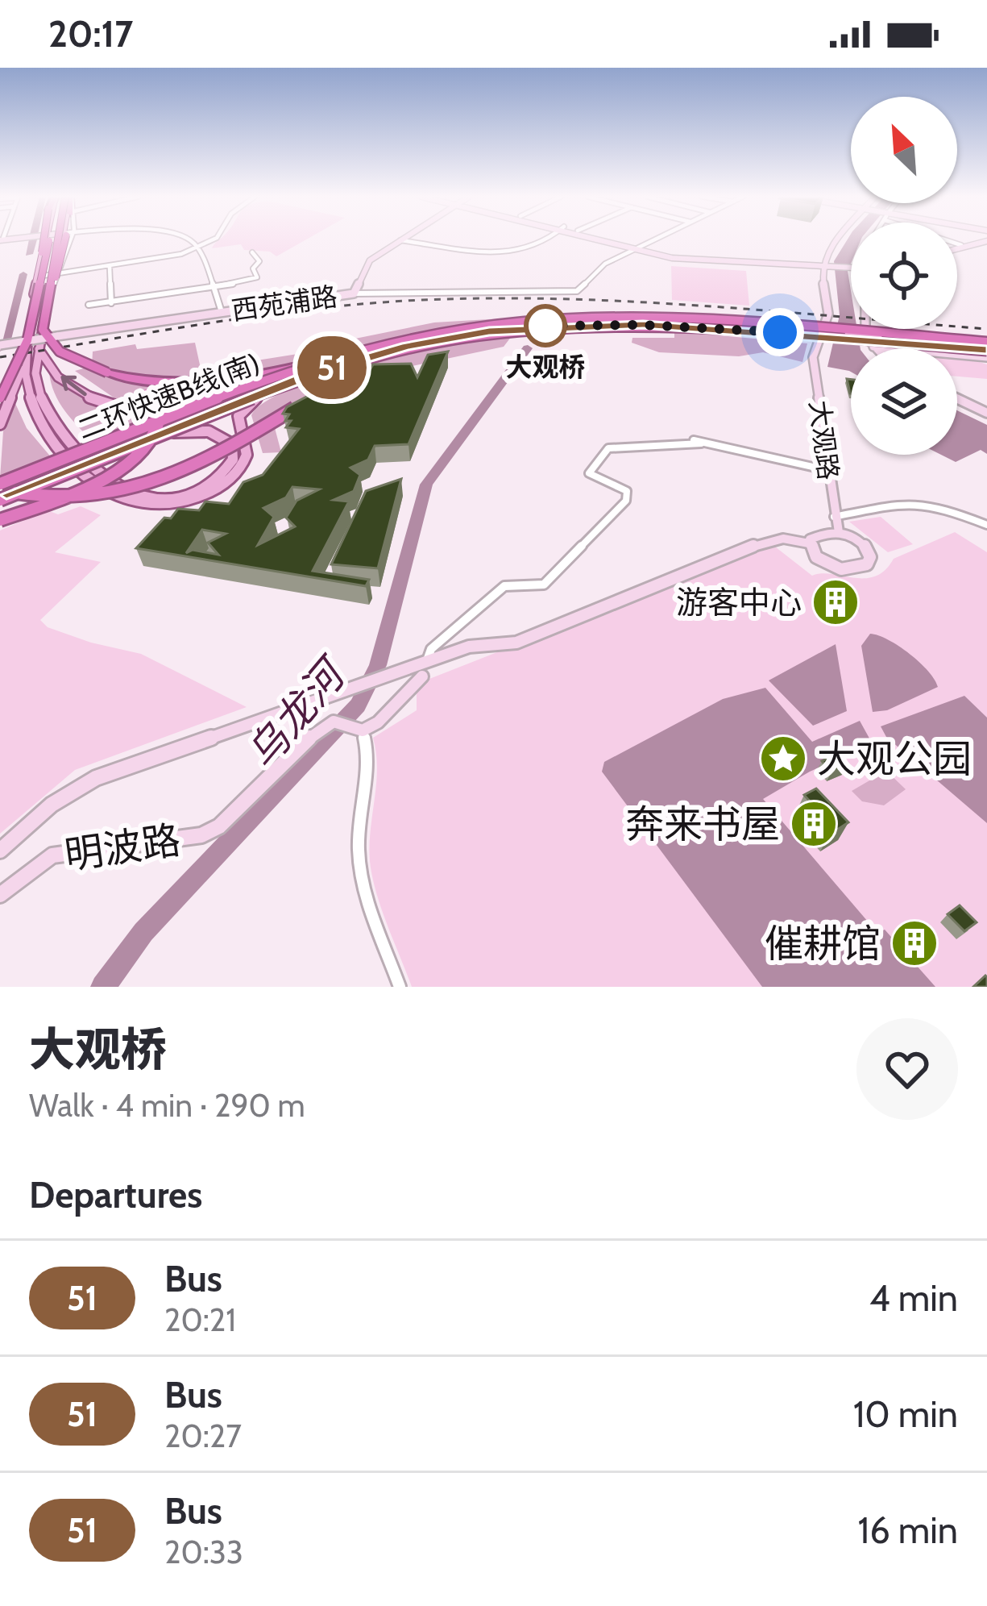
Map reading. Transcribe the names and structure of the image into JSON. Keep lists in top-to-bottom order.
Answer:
{
  "streets": {
    "highway": ["二环快速B线(南)"],
    "street": ["西苑浦路", "大观路", "明波路"]
  },
  "water": ["乌龙河"],
  "places": {
    "other": ["大观桥"],
    "building": ["游客中心", "奔来书屋", "催耕馆"],
    "place": ["大观公园"]
  },
  "lines": ["bus line 51"],
  "north": "top left",
  "page": {
    "status": "20:17",
    "on_map": "51",
    "heading": [
      ["大观桥", "Walk · 4 min · 290 m"],
      "Departures"
    ],
    "list": [
      {
        "mark": "51",
        "name": "Bus",
        "note": "20:21",
        "value": "4 min"
      },
      {
        "mark": "51",
        "name": "Bus",
        "note": "20:27",
        "value": "10 min"
      },
      {
        "mark": "51",
        "name": "Bus",
        "note": "20:33",
        "value": "16 min"
      }
    ]
  }
}
